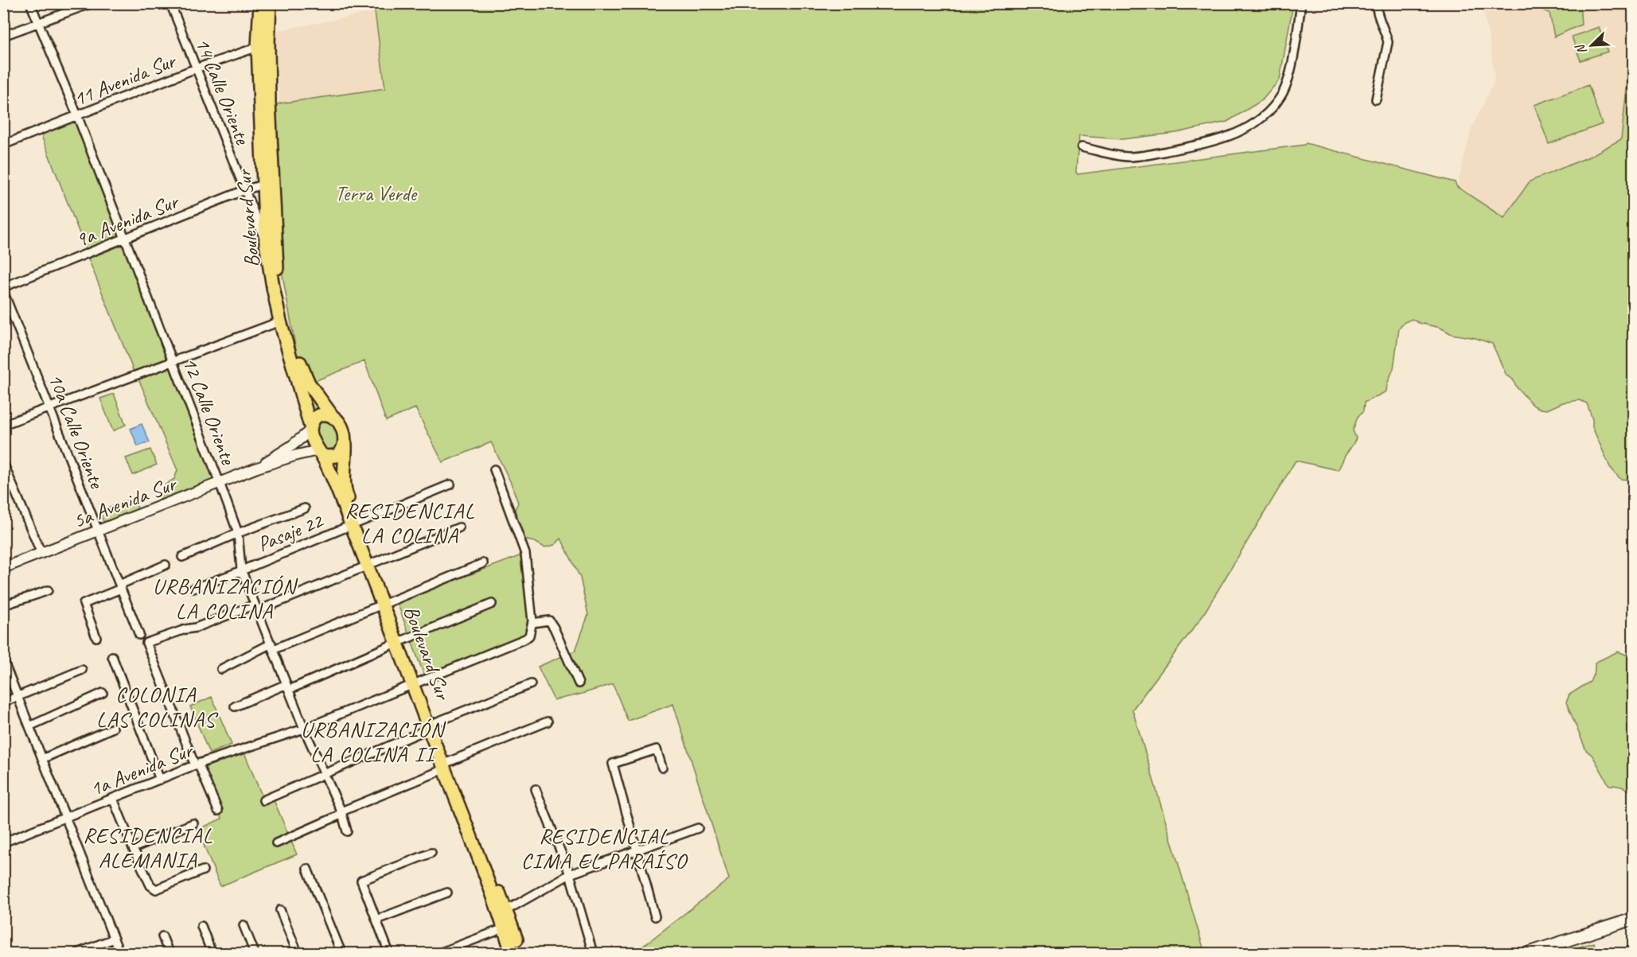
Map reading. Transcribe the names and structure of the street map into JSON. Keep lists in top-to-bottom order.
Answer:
{
  "streets": {
    "highway": ["Boulevard Sur"],
    "street": [
      "11 Avenida Sur",
      "14 Calle Oriente",
      "9a Avenida Sur",
      "12 Calle Oriente",
      "10a Calle Oriente",
      "5a Avenida Sur",
      "Pasaje 22",
      "1a Avenida Sur"
    ]
  },
  "crossings": [
    ["11 Avenida Sur", "14 Calle Oriente"],
    ["11 Avenida Sur", "Boulevard Sur"],
    ["11 Avenida Sur", "12 Calle Oriente"],
    ["14 Calle Oriente", "Boulevard Sur"],
    ["14 Calle Oriente", "9a Avenida Sur"],
    ["Boulevard Sur", "9a Avenida Sur"],
    ["Boulevard Sur", "5a Avenida Sur"],
    ["Boulevard Sur", "Pasaje 22"],
    ["Boulevard Sur", "1a Avenida Sur"],
    ["9a Avenida Sur", "12 Calle Oriente"],
    ["9a Avenida Sur", "10a Calle Oriente"],
    ["12 Calle Oriente", "5a Avenida Sur"],
    ["12 Calle Oriente", "Pasaje 22"],
    ["12 Calle Oriente", "1a Avenida Sur"],
    ["10a Calle Oriente", "5a Avenida Sur"]
  ],
  "districts": [
    "RESIDENCIAL LA COLINA",
    "URBANIZACIÓN LA COLINA",
    "COLONIA LAS COLINAS",
    "URBANIZACIÓN LA COLINA II",
    "RESIDENCIAL ALEMANIA",
    "RESIDENCIAL CIMA EL PARAÍSO"
  ],
  "parks": ["Terra Verde"],
  "north": "bottom left"
}
